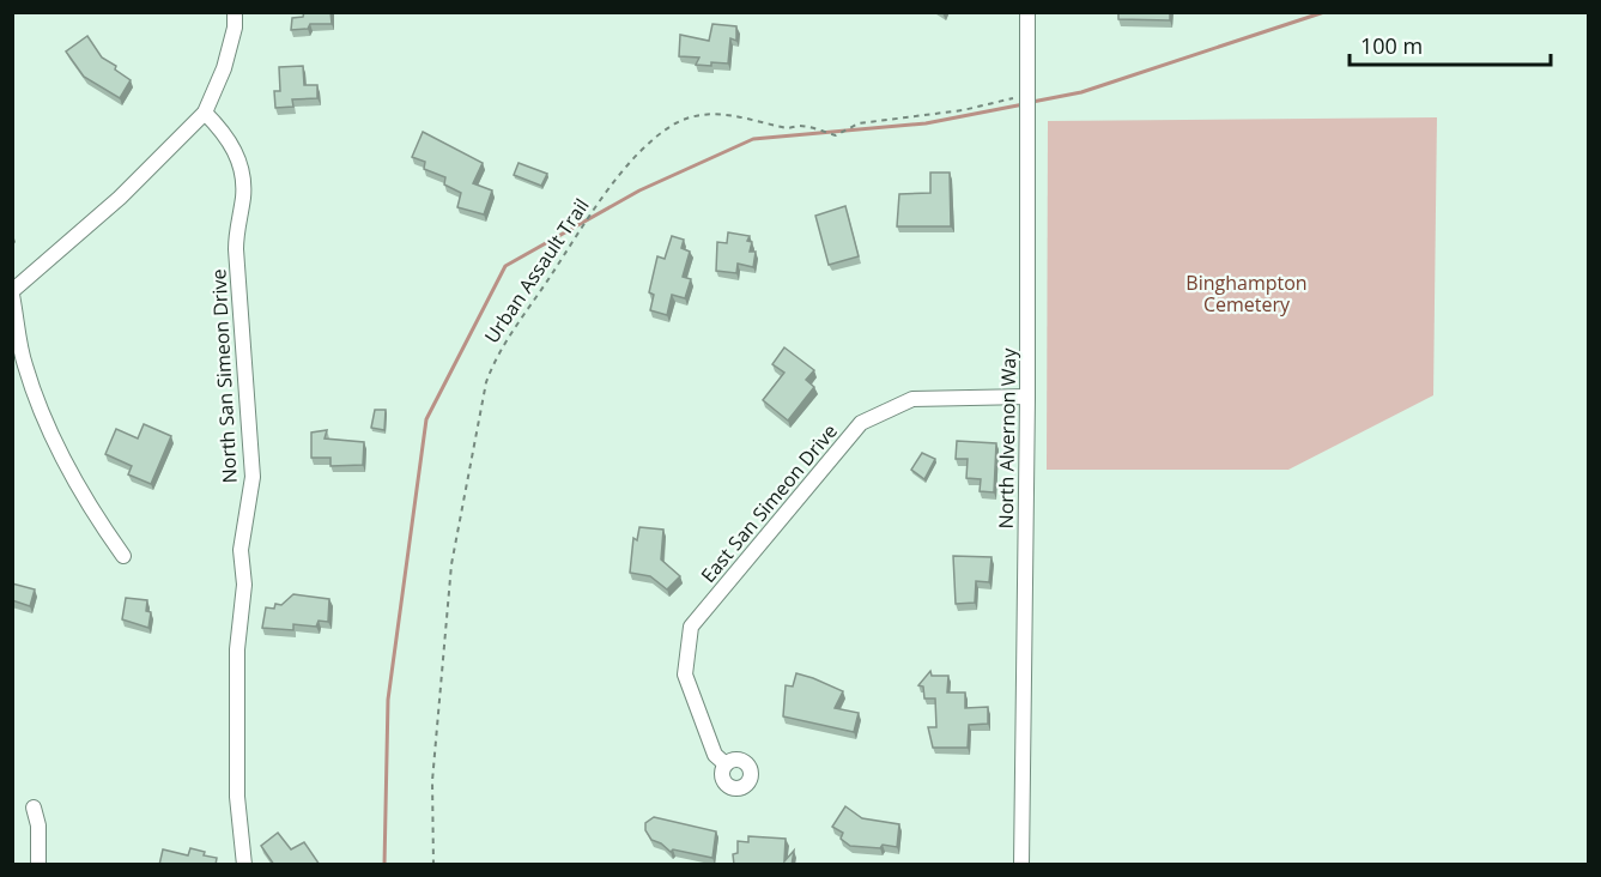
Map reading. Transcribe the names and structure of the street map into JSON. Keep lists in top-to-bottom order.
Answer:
{
  "streets": {
    "street": ["North San Simeon Drive", "North Alvernon Way", "East San Simeon Drive"],
    "path": ["Urban Assault Trail"]
  },
  "crossings": [
    ["Urban Assault Trail", "North Alvernon Way"],
    ["North Alvernon Way", "East San Simeon Drive"]
  ],
  "parks": ["Binghampton Cemetery"],
  "scale_bar": "100 m"
}
